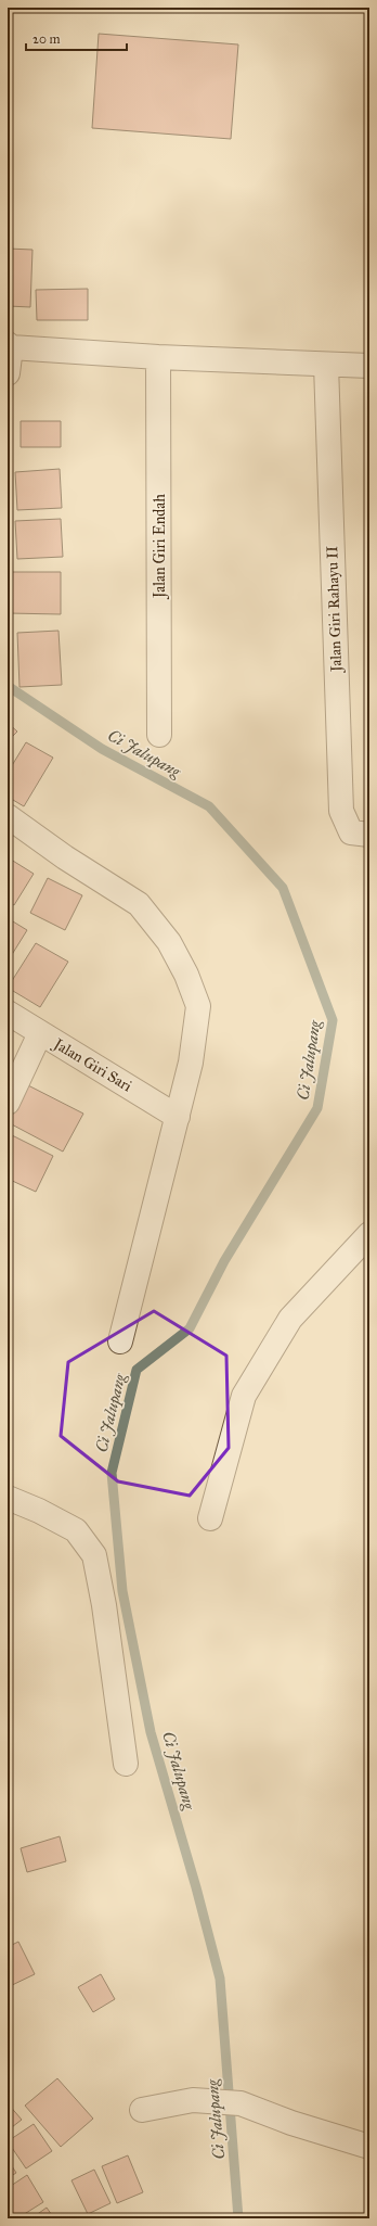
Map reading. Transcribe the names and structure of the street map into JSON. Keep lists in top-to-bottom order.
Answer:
{
  "streets": {
    "street": ["Jalan Giri Endah", "Jalan Giri Rahayu II", "Jalan Giri Sari"]
  },
  "water": ["Ci Jalupang"],
  "scale_bar": "20 m"
}
